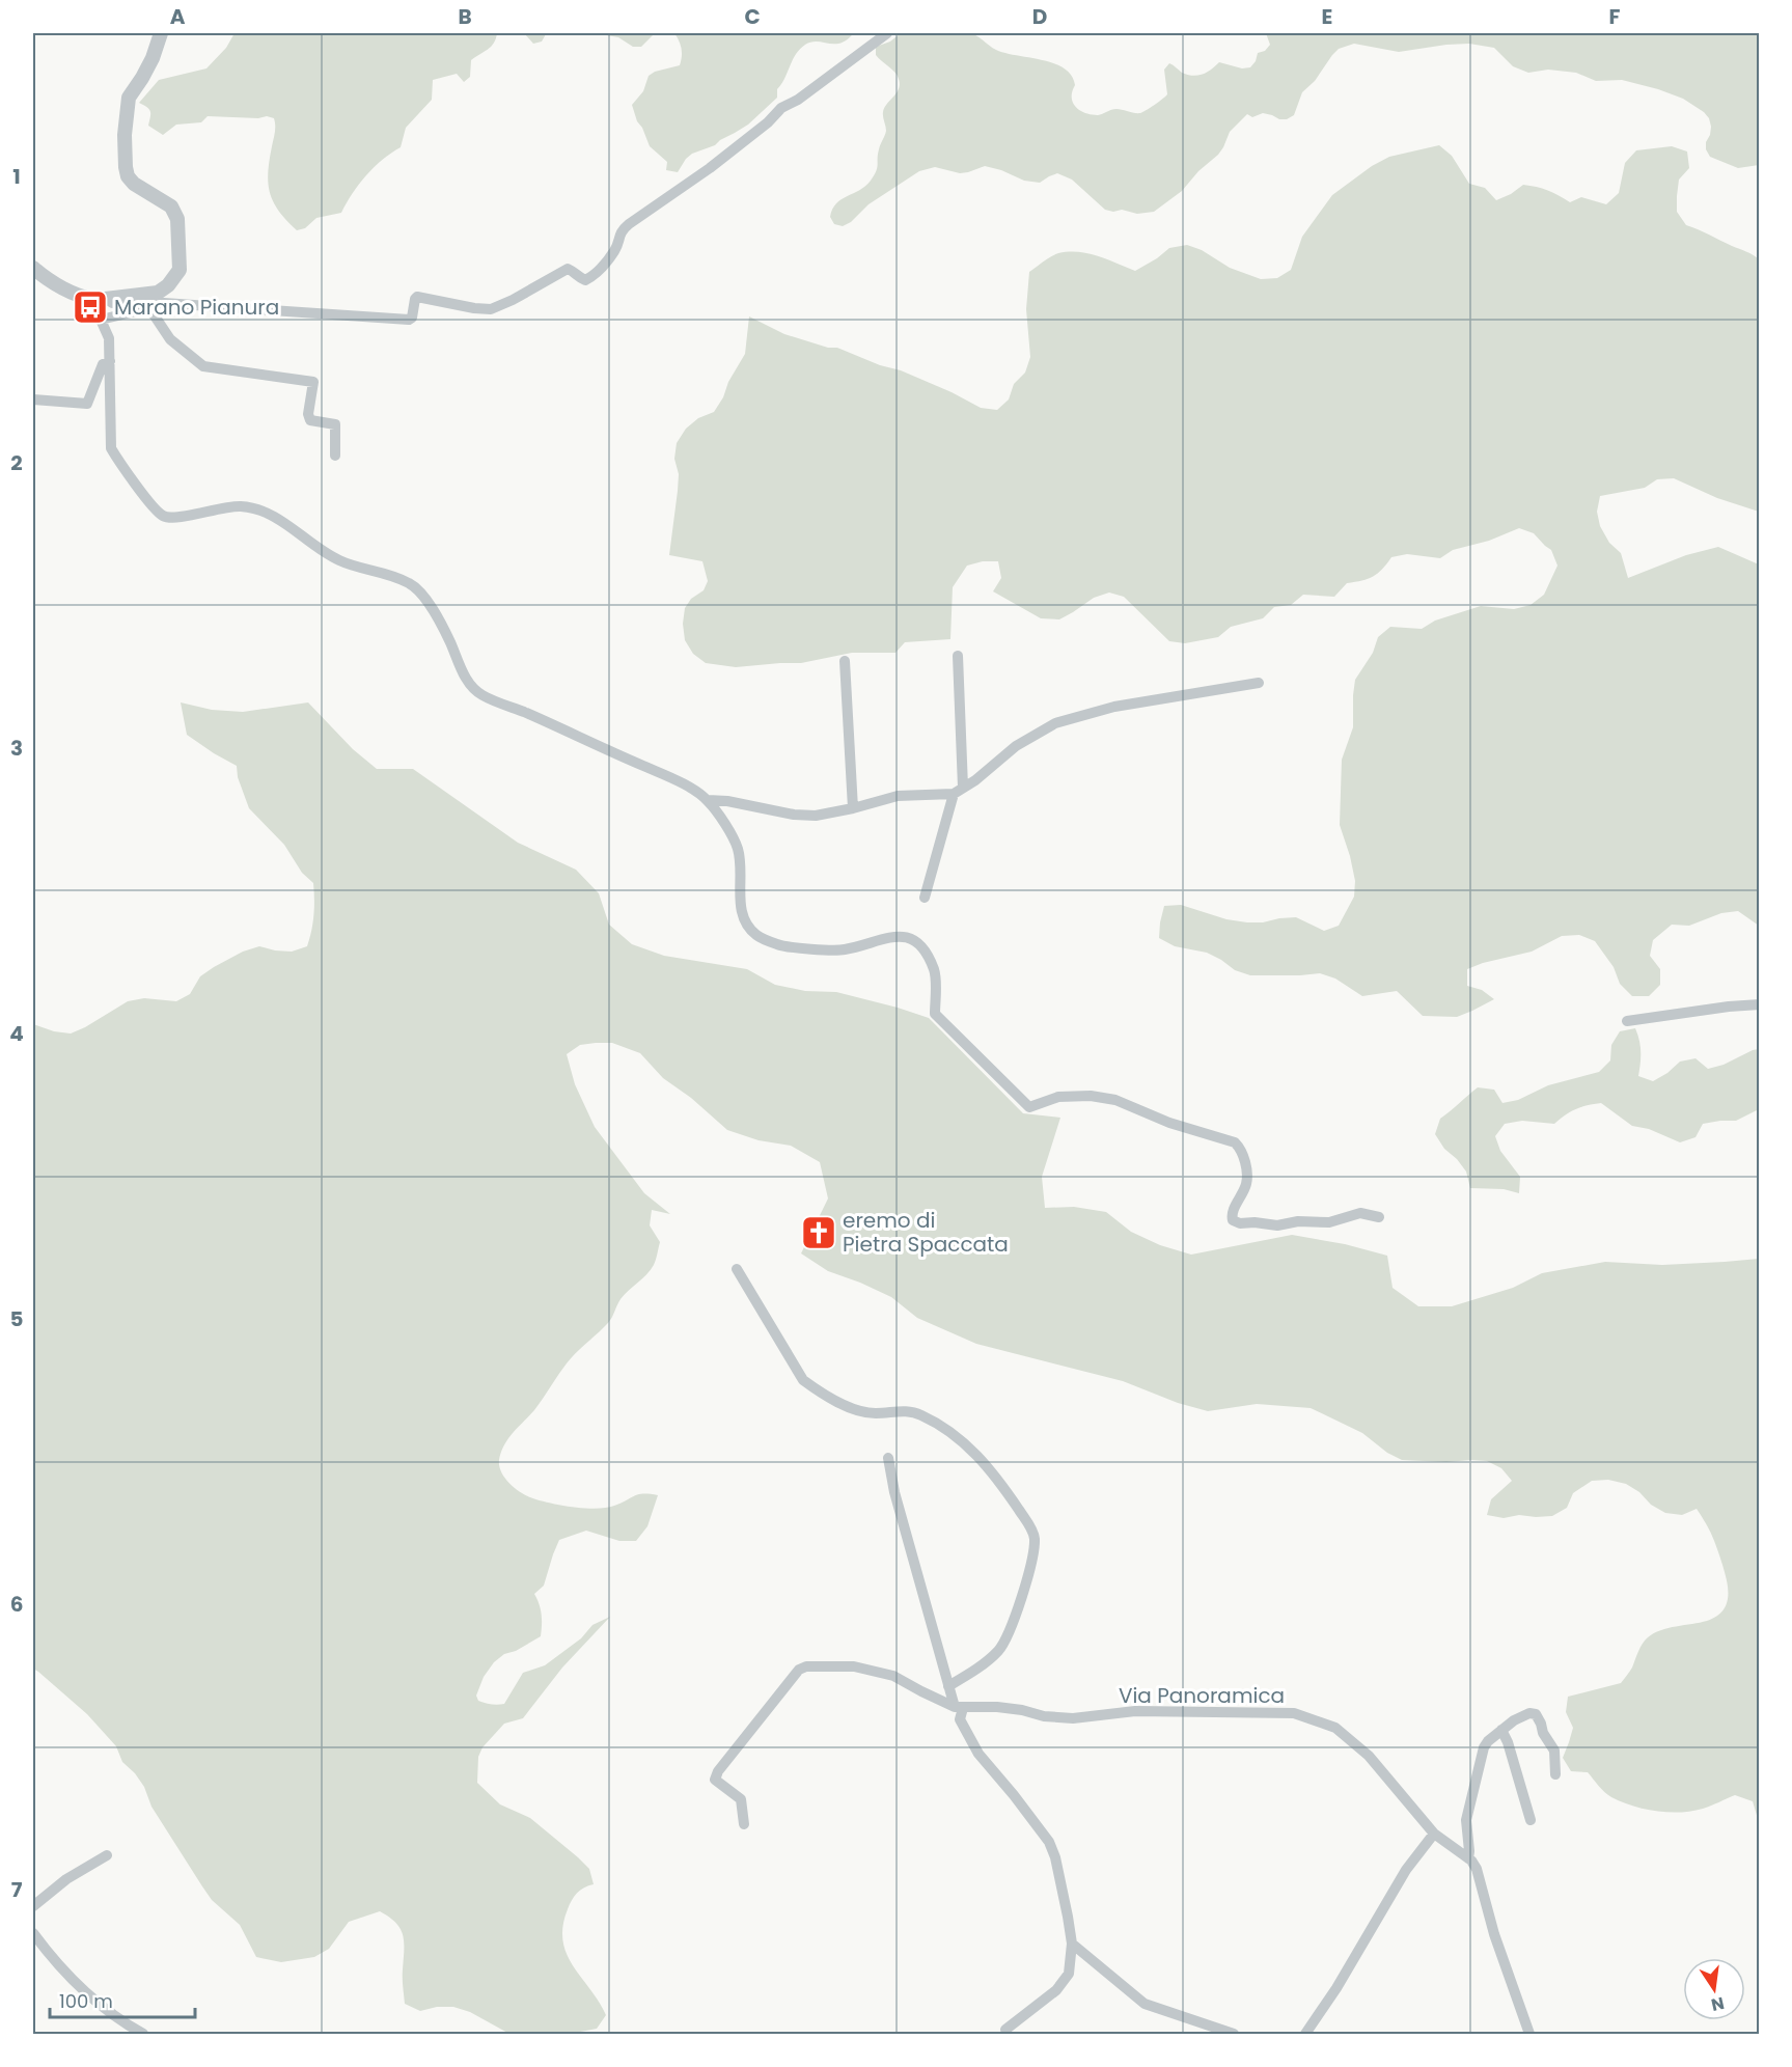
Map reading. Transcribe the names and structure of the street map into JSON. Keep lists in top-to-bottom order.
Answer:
{
  "streets": {
    "street": ["Via Panoramica"]
  },
  "places": {
    "bus stop": ["Marano Pianura"],
    "church": ["eremo di Pietra Spaccata"]
  },
  "scale_bar": "100 m",
  "north": "bottom",
  "grid": {
    "columns": [
      "A",
      "B",
      "C",
      "D",
      "E",
      "F"
    ],
    "rows": [
      "1",
      "2",
      "3",
      "4",
      "5",
      "6",
      "7"
    ]
  }
}
